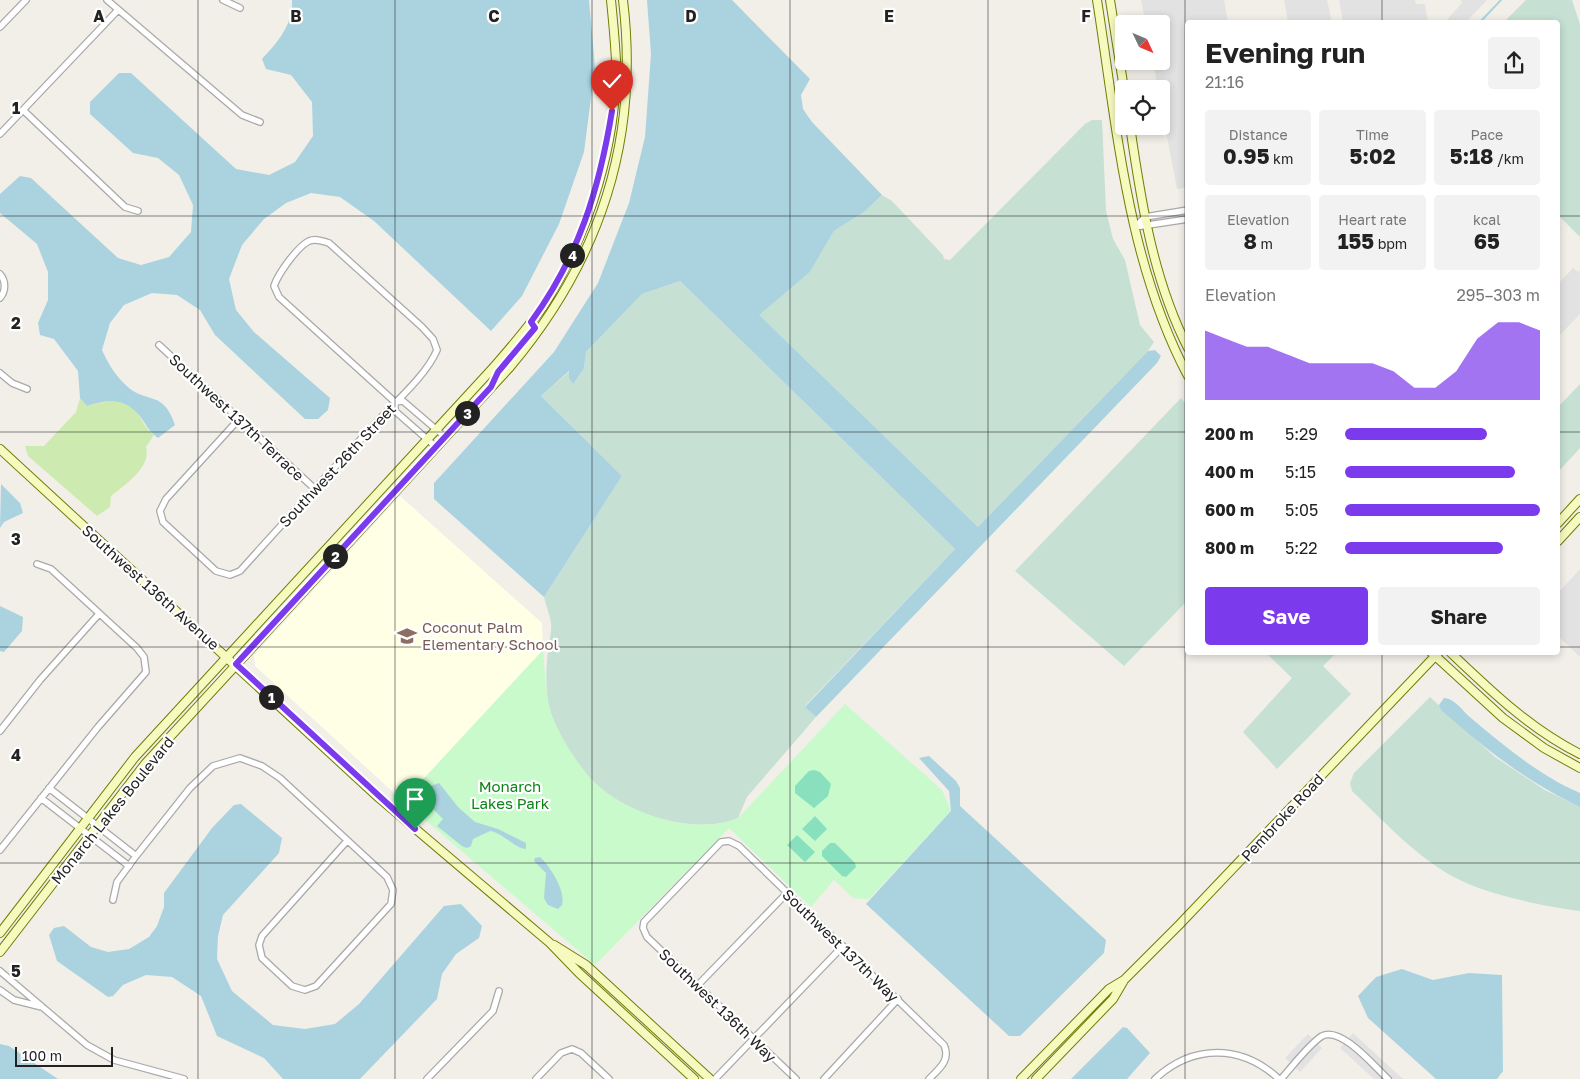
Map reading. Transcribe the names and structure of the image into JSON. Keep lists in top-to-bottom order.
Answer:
{
  "streets": {
    "street": [
      "Southwest 137th Terrace",
      "Southwest 26th Street",
      "Southwest 136th Avenue",
      "Monarch Lakes Boulevard",
      "Pembroke Road",
      "Southwest 137th Way",
      "Southwest 136th Way"
    ]
  },
  "crossings": [
    ["Southwest 137th Terrace", "Southwest 26th Street"],
    ["Southwest 136th Avenue", "Monarch Lakes Boulevard"],
    ["Southwest 137th Way", "Southwest 136th Way"]
  ],
  "parks": ["Monarch Lakes Park"],
  "places": {
    "school or university": ["Coconut Palm Elementary School"]
  },
  "scale_bar": "100 m",
  "north": "bottom right",
  "page": {
    "heading": ["Evening run", "21:16"],
    "stats": [
      ["Distance", "0.95 km"],
      ["Time", "5:02"],
      ["Pace", "5:18 /km"],
      ["Elevation", "8 m"],
      ["Heart rate", "155 bpm"],
      ["kcal", "65"]
    ],
    "pins": [
      "4",
      "3",
      "2",
      "1"
    ],
    "chart": ["Elevation", "295–303 m"],
    "list": [
      {
        "name": "200 m",
        "note": "5:29"
      },
      {
        "name": "400 m",
        "note": "5:15"
      },
      {
        "name": "600 m",
        "note": "5:05"
      },
      {
        "name": "800 m",
        "note": "5:22"
      }
    ],
    "buttons": ["Save", "Share"],
    "scale": "100 m"
  },
  "grid": {
    "columns": [
      "A",
      "B",
      "C",
      "D",
      "E",
      "F"
    ],
    "rows": [
      "1",
      "2",
      "3",
      "4",
      "5"
    ]
  }
}
